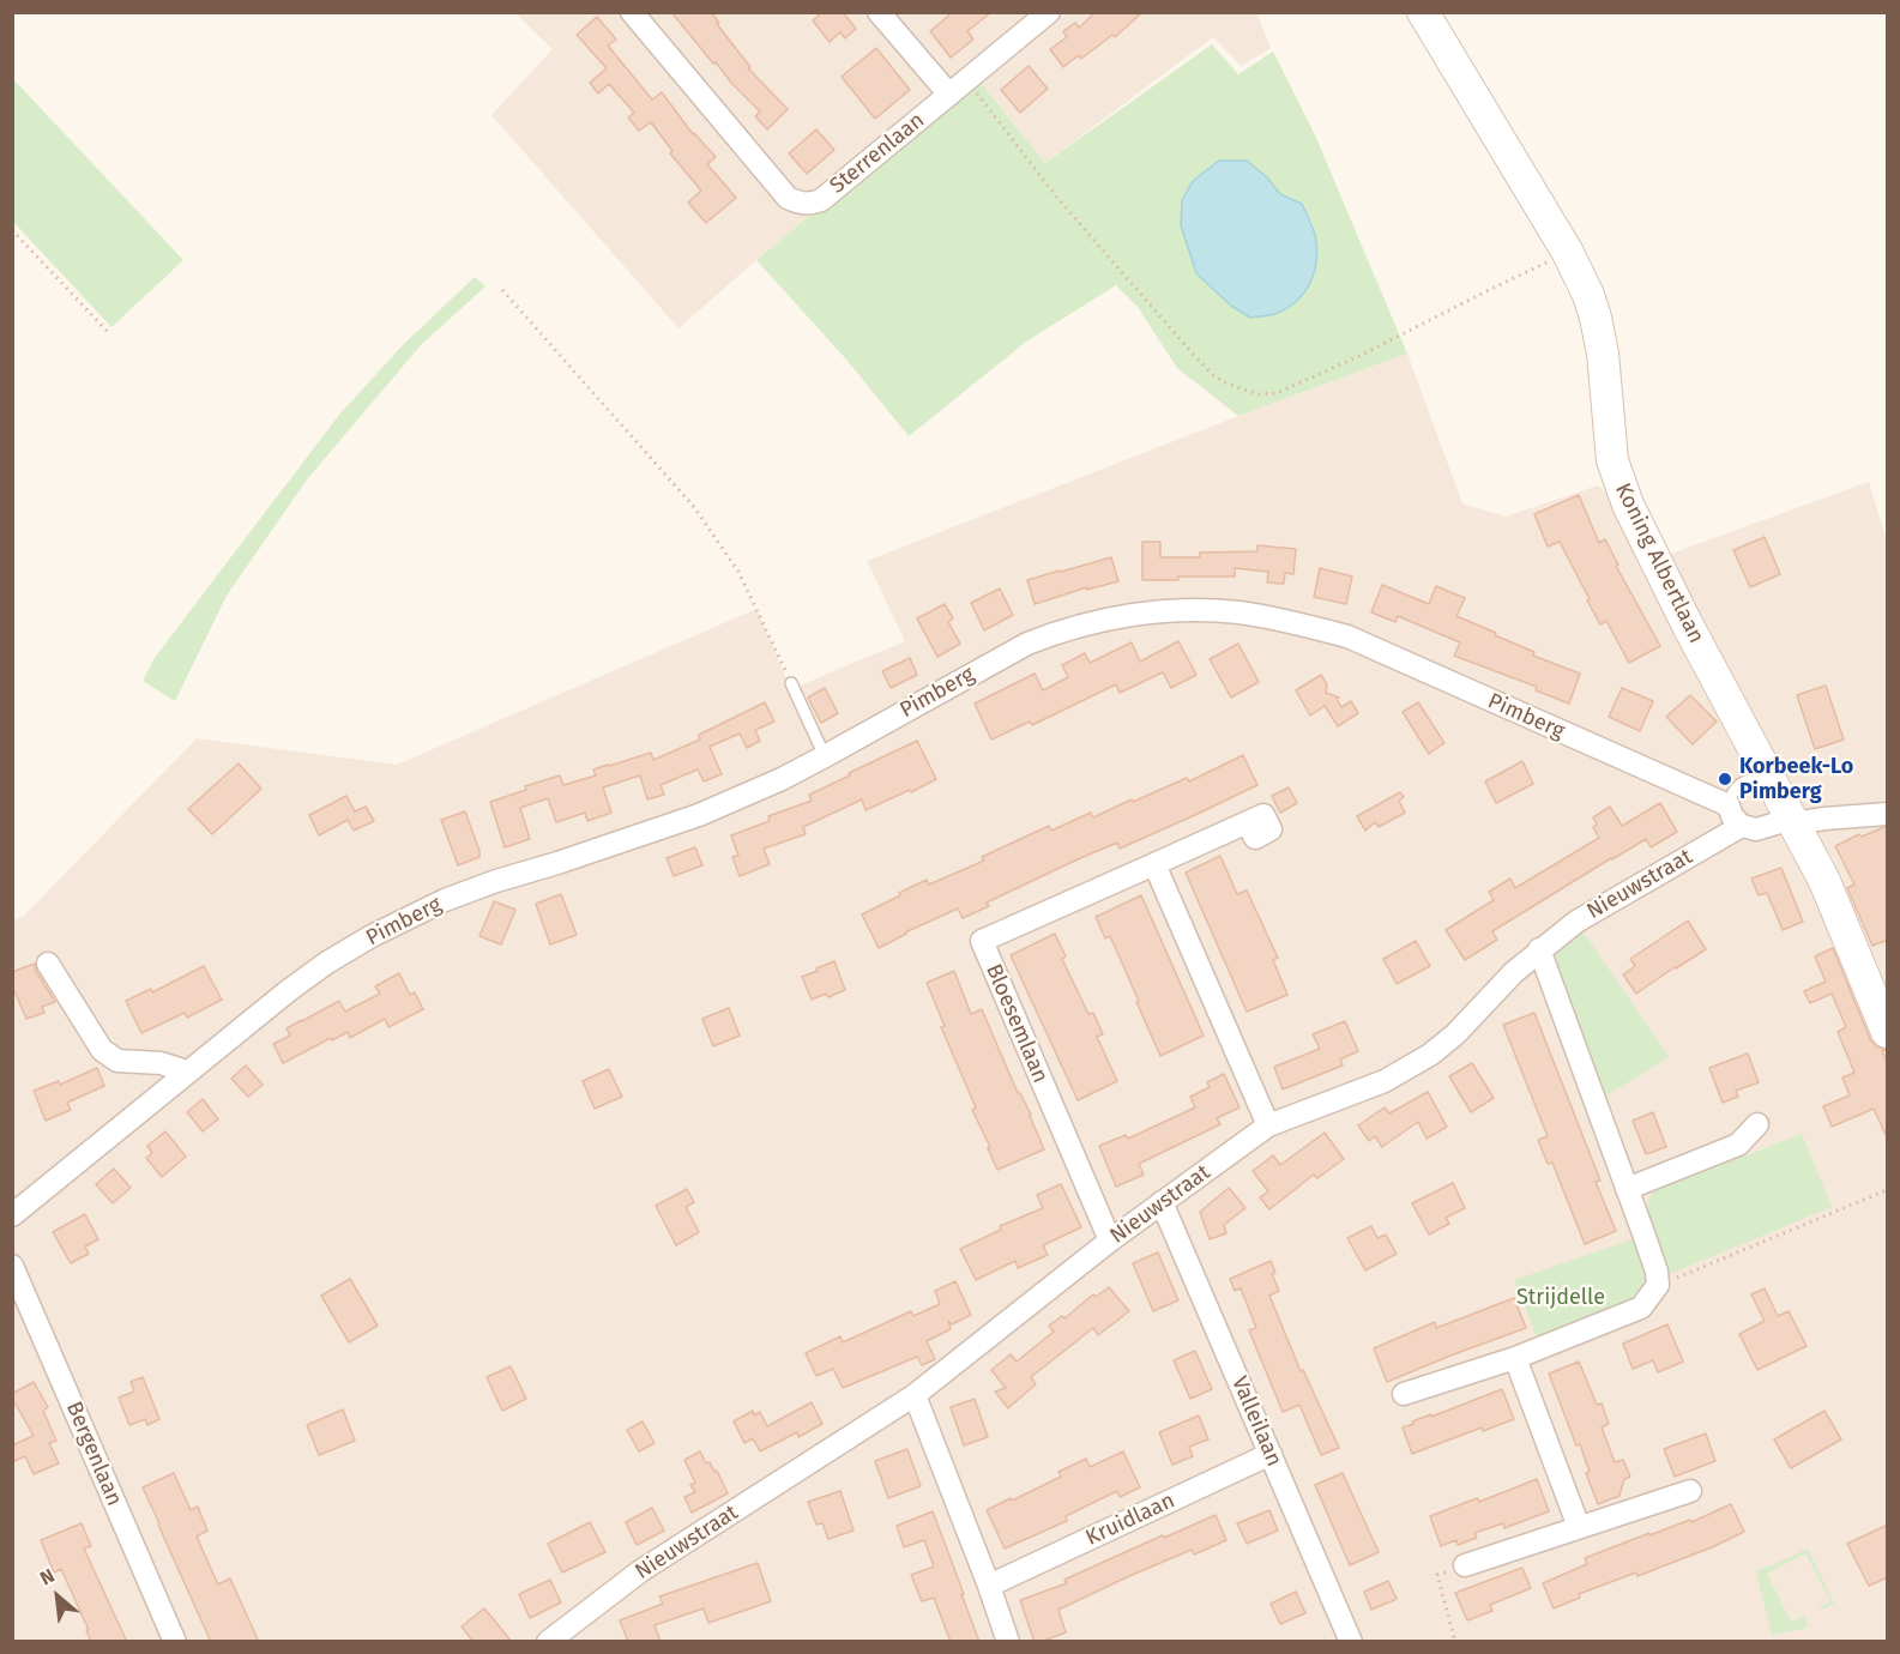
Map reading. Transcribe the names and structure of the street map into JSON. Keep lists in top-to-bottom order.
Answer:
{
  "streets": {
    "street": [
      "Sterrenlaan",
      "Koning Albertlaan",
      "Pimberg",
      "Nieuwstraat",
      "Bloesemlaan",
      "Valleilaan",
      "Bergenlaan",
      "Kruidlaan"
    ]
  },
  "crossings": [
    ["Koning Albertlaan", "Nieuwstraat"],
    ["Nieuwstraat", "Bloesemlaan"],
    ["Nieuwstraat", "Valleilaan"],
    ["Valleilaan", "Kruidlaan"]
  ],
  "parks": ["Strijdelle"],
  "places": ["Korbeek-Lo Pimberg"],
  "north": "top left"
}
